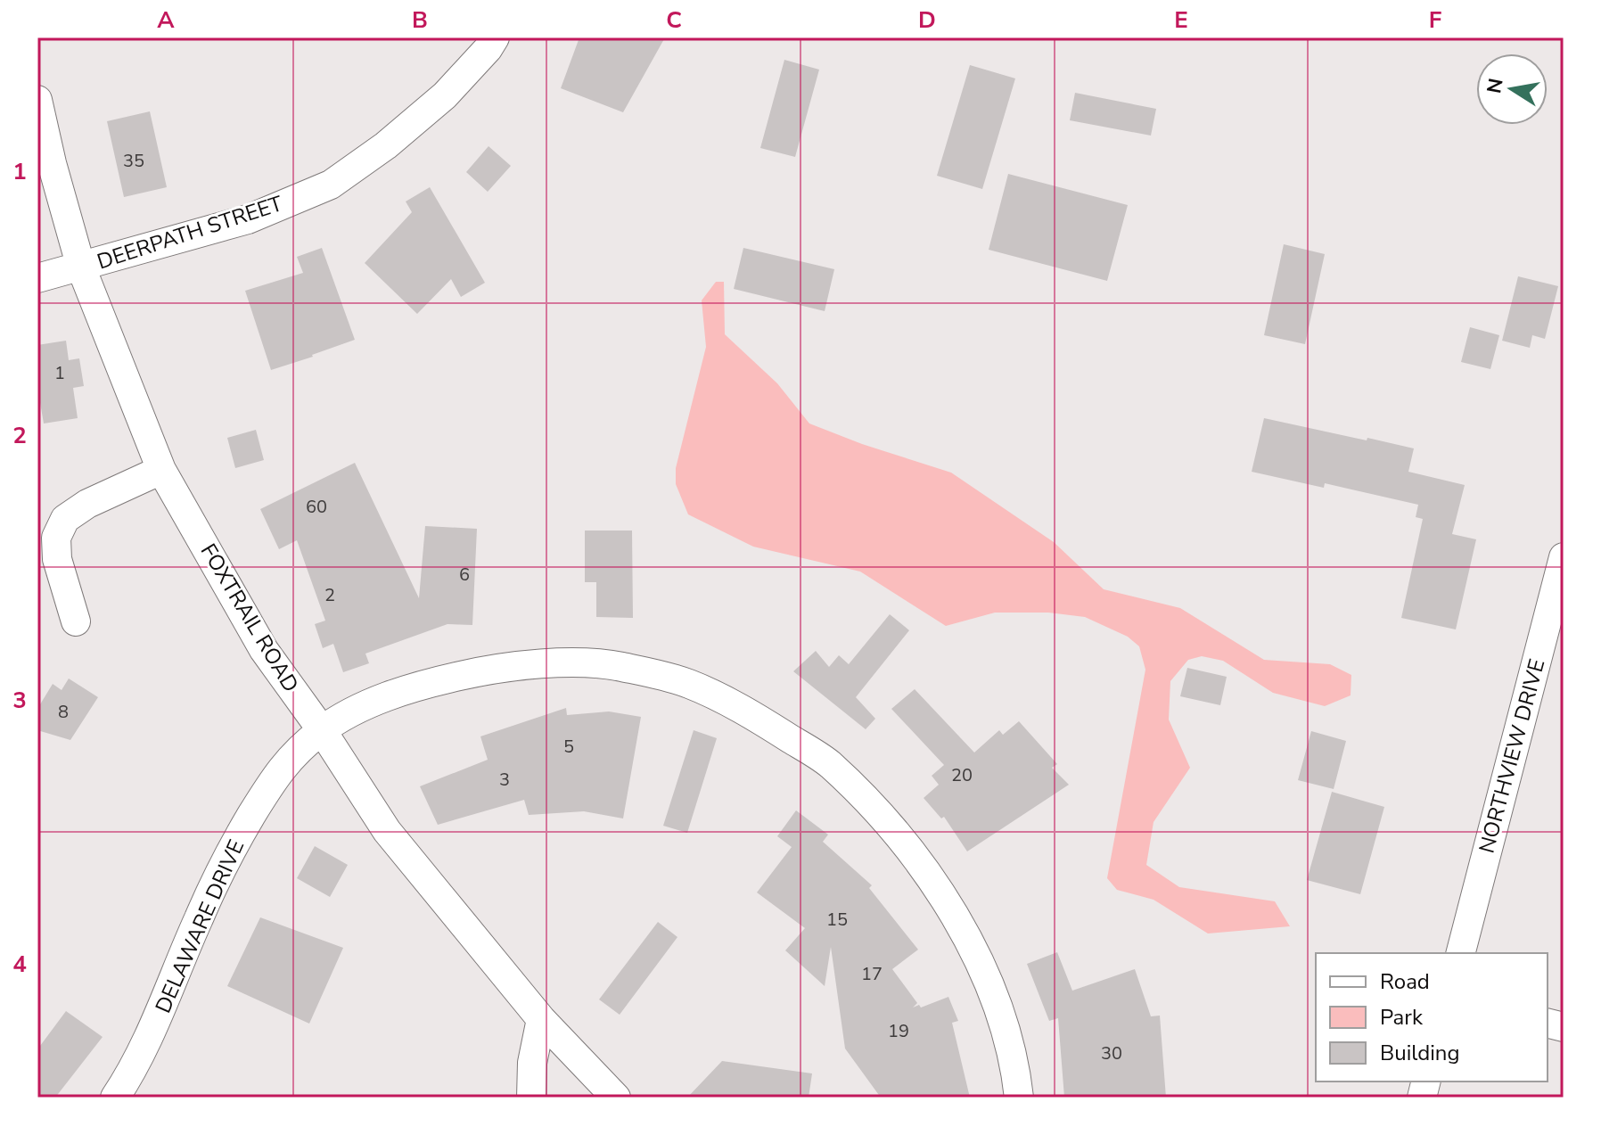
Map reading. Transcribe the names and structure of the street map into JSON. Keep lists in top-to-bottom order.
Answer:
{
  "streets": {
    "street": [
      "DEERPATH STREET",
      "FOXTRAIL ROAD",
      "NORTHVIEW DRIVE",
      "DELAWARE DRIVE"
    ]
  },
  "crossings": [
    ["DEERPATH STREET", "FOXTRAIL ROAD"],
    ["FOXTRAIL ROAD", "DELAWARE DRIVE"]
  ],
  "house_numbers": [
    "35",
    "1",
    "60",
    "6",
    "2",
    "8",
    "5",
    "20",
    "3",
    "15",
    "17",
    "19",
    "30"
  ],
  "legend": ["Road", "Park", "Building"],
  "north": "left",
  "grid": {
    "columns": [
      "A",
      "B",
      "C",
      "D",
      "E",
      "F"
    ],
    "rows": [
      "1",
      "2",
      "3",
      "4"
    ]
  }
}
